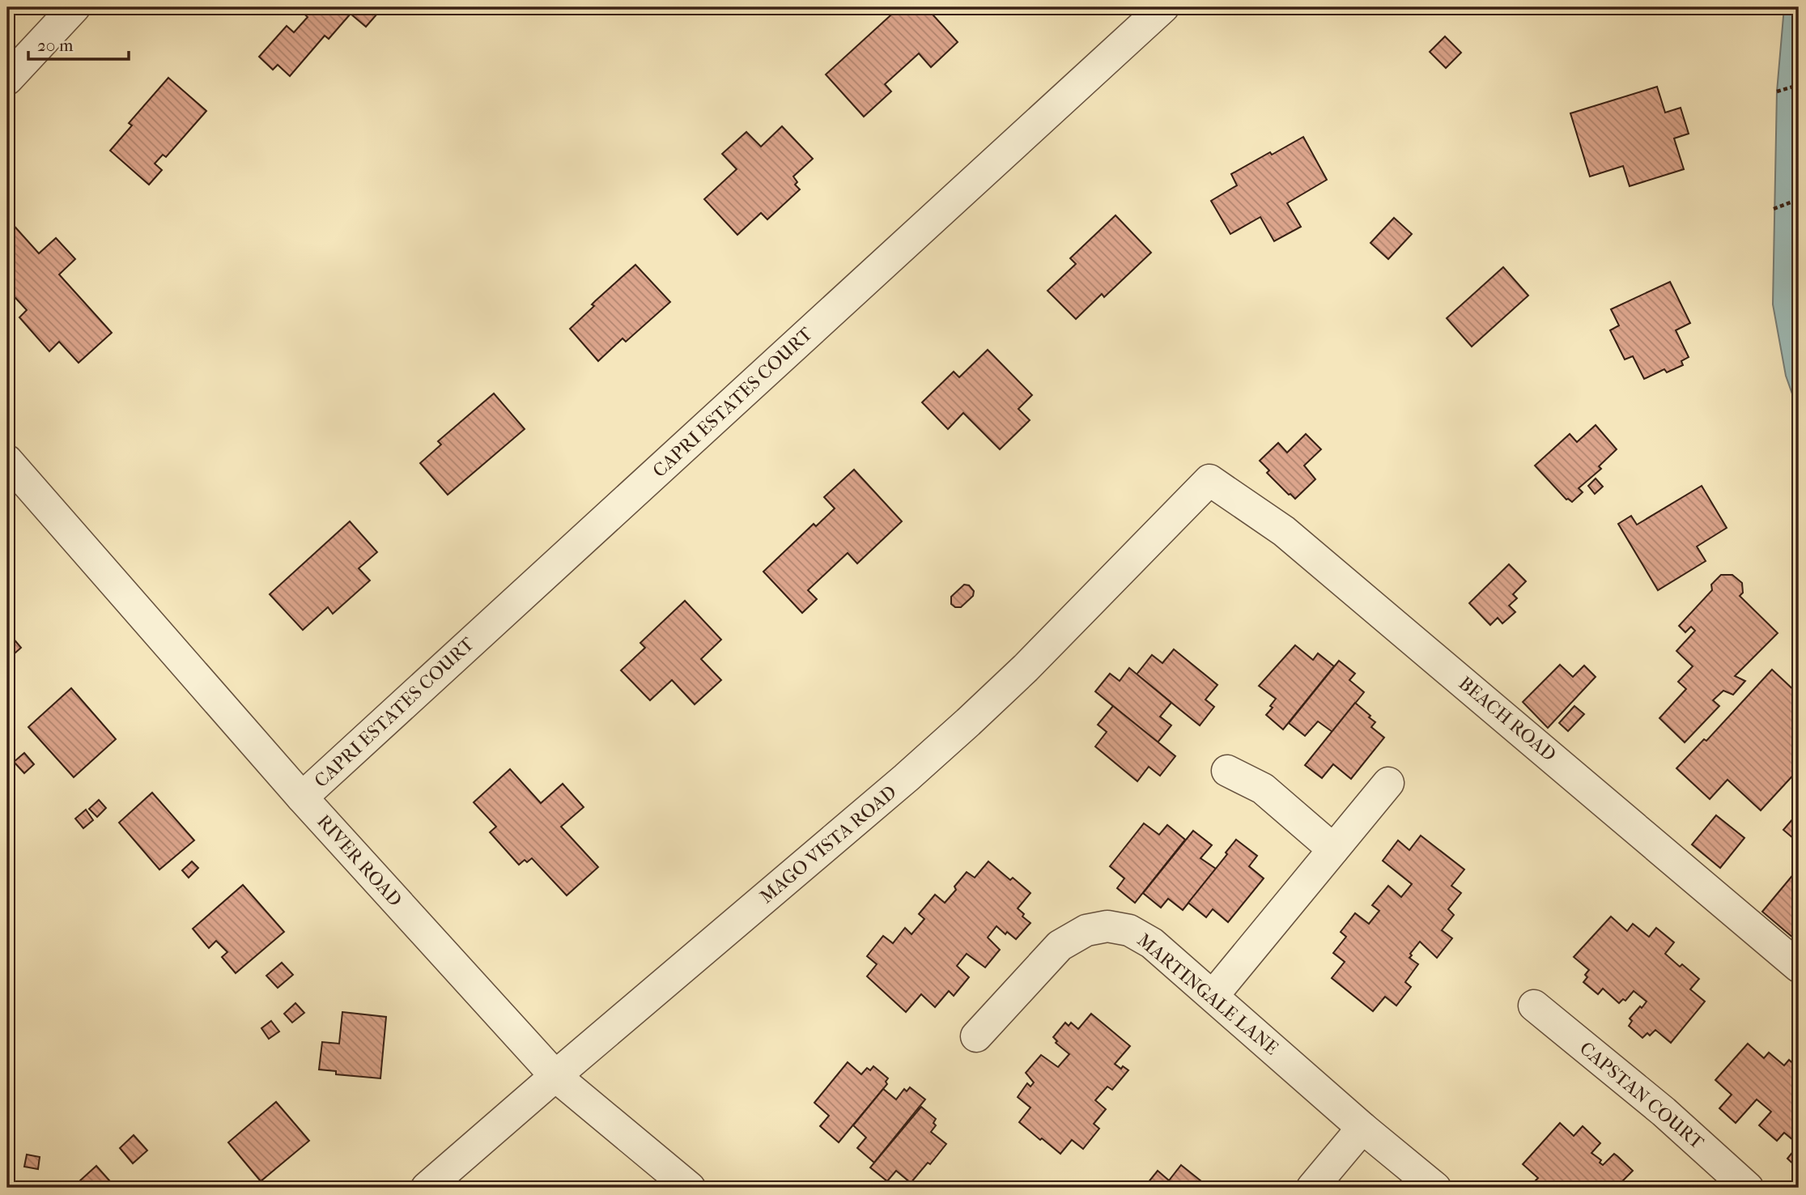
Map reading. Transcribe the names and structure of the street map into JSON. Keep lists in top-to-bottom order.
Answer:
{
  "streets": {
    "street": [
      "CAPRI ESTATES COURT",
      "BEACH ROAD",
      "MAGO VISTA ROAD",
      "RIVER ROAD",
      "MARTINGALE LANE",
      "CAPSTAN COURT"
    ]
  },
  "crossings": [
    ["CAPRI ESTATES COURT", "RIVER ROAD"],
    ["BEACH ROAD", "MAGO VISTA ROAD"],
    ["MAGO VISTA ROAD", "RIVER ROAD"]
  ],
  "scale_bar": "20 m"
}
